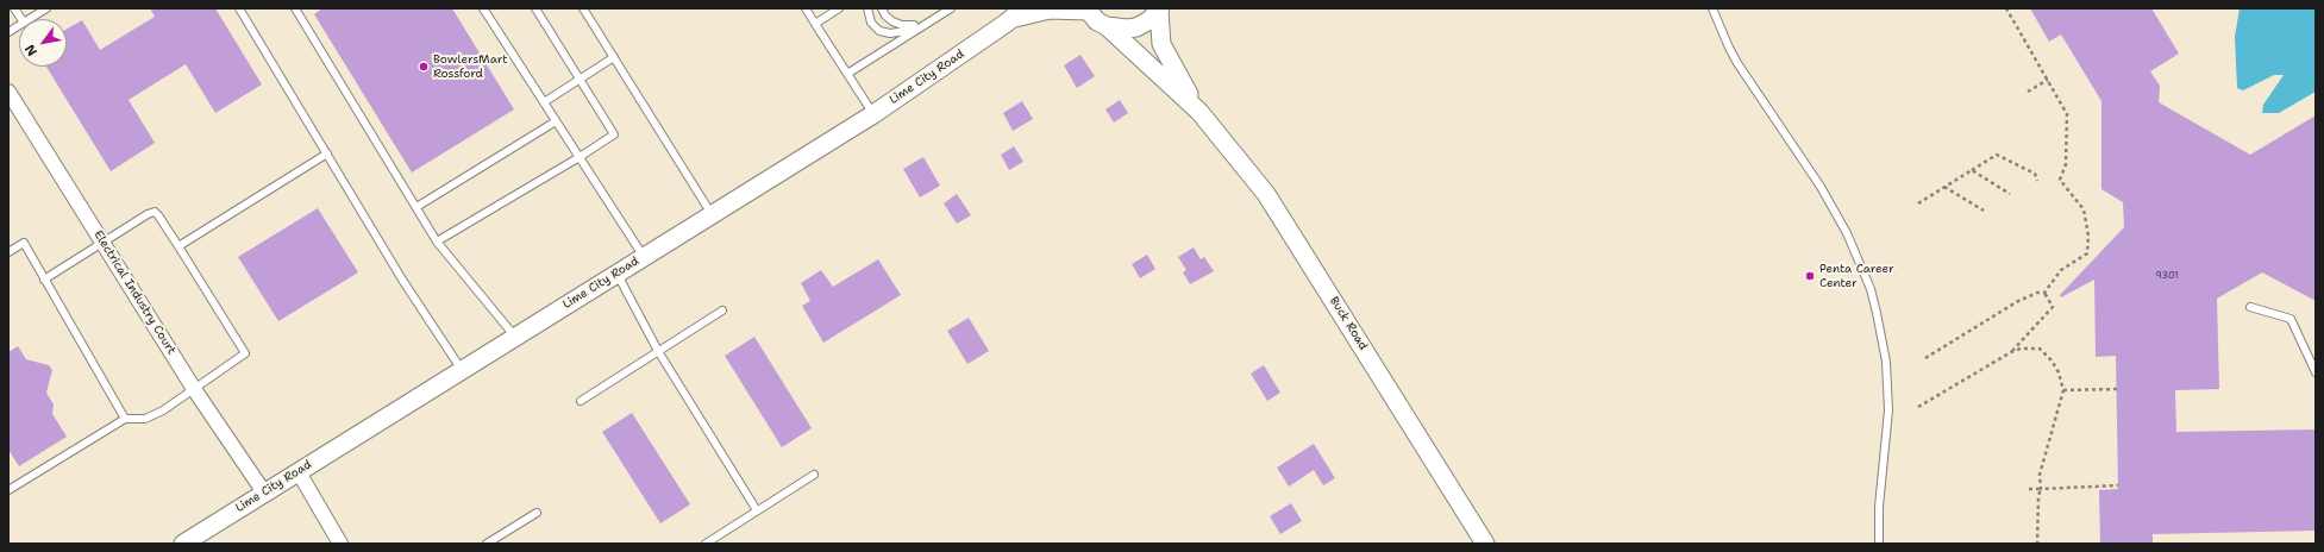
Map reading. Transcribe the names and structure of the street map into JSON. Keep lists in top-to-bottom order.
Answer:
{
  "streets": {
    "street": ["Lime City Road", "Electrical Industry Court", "Buck Road"]
  },
  "crossings": [
    ["Lime City Road", "Electrical Industry Court"],
    ["Lime City Road", "Buck Road"]
  ],
  "places": ["BowlersMart Rossford", "Penta Career Center"],
  "house_numbers": ["9301"],
  "north": "bottom left"
}
